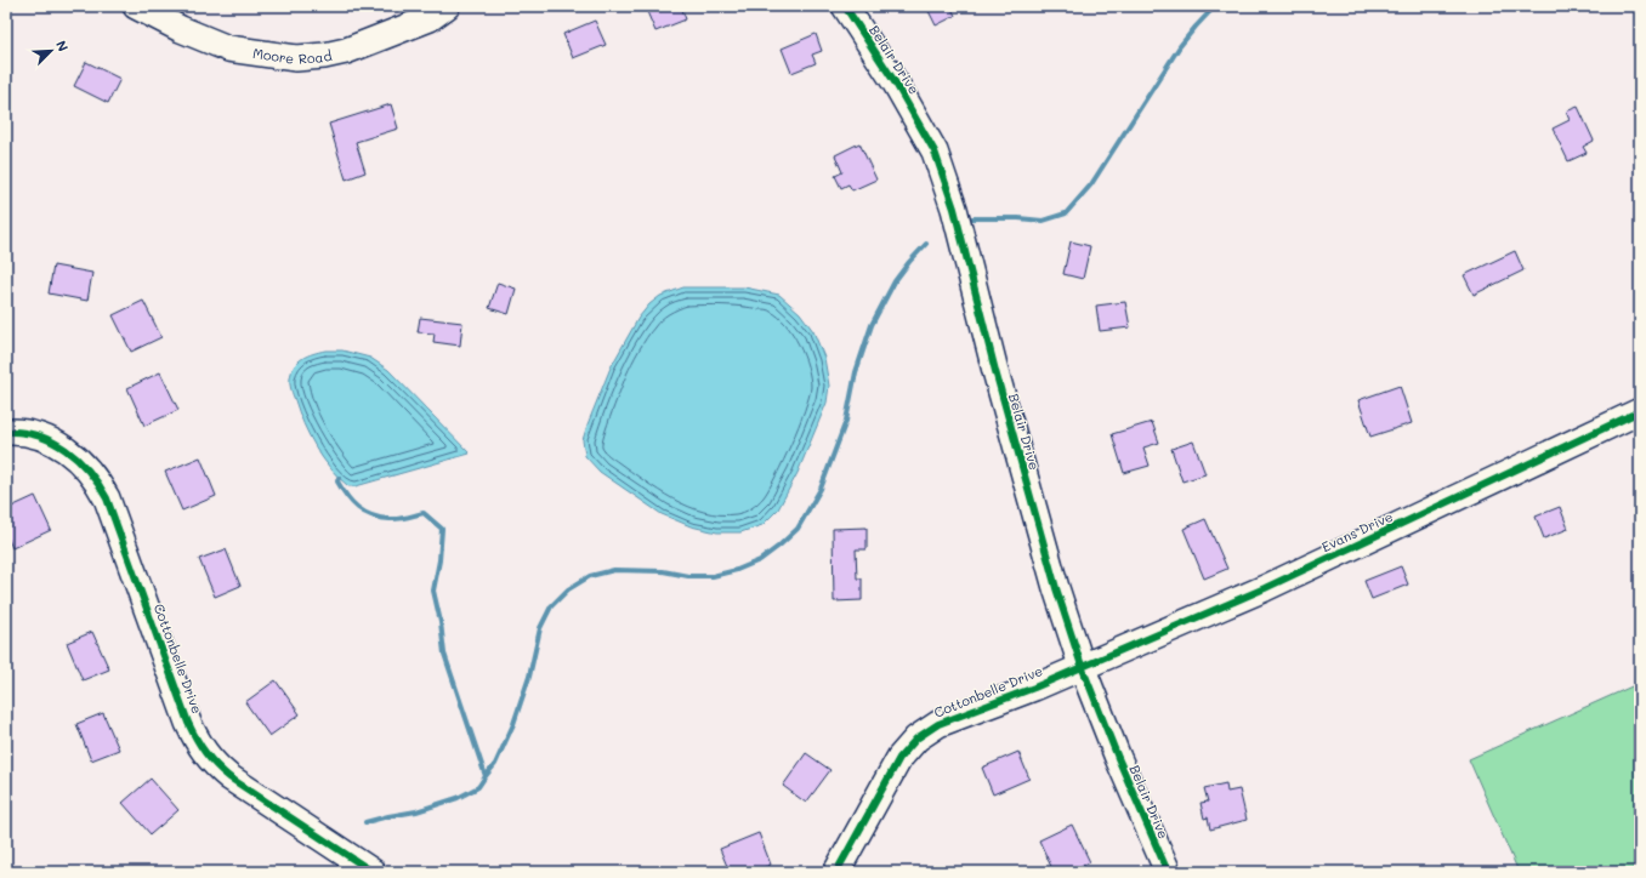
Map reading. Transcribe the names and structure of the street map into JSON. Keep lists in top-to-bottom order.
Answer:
{
  "streets": {
    "street": [
      "Moore Road",
      "Belair Drive",
      "Evans Drive",
      "Cottonbelle Drive"
    ]
  },
  "crossings": [
    ["Belair Drive", "Evans Drive"],
    ["Belair Drive", "Cottonbelle Drive"],
    ["Evans Drive", "Cottonbelle Drive"]
  ],
  "north": "top right"
}
